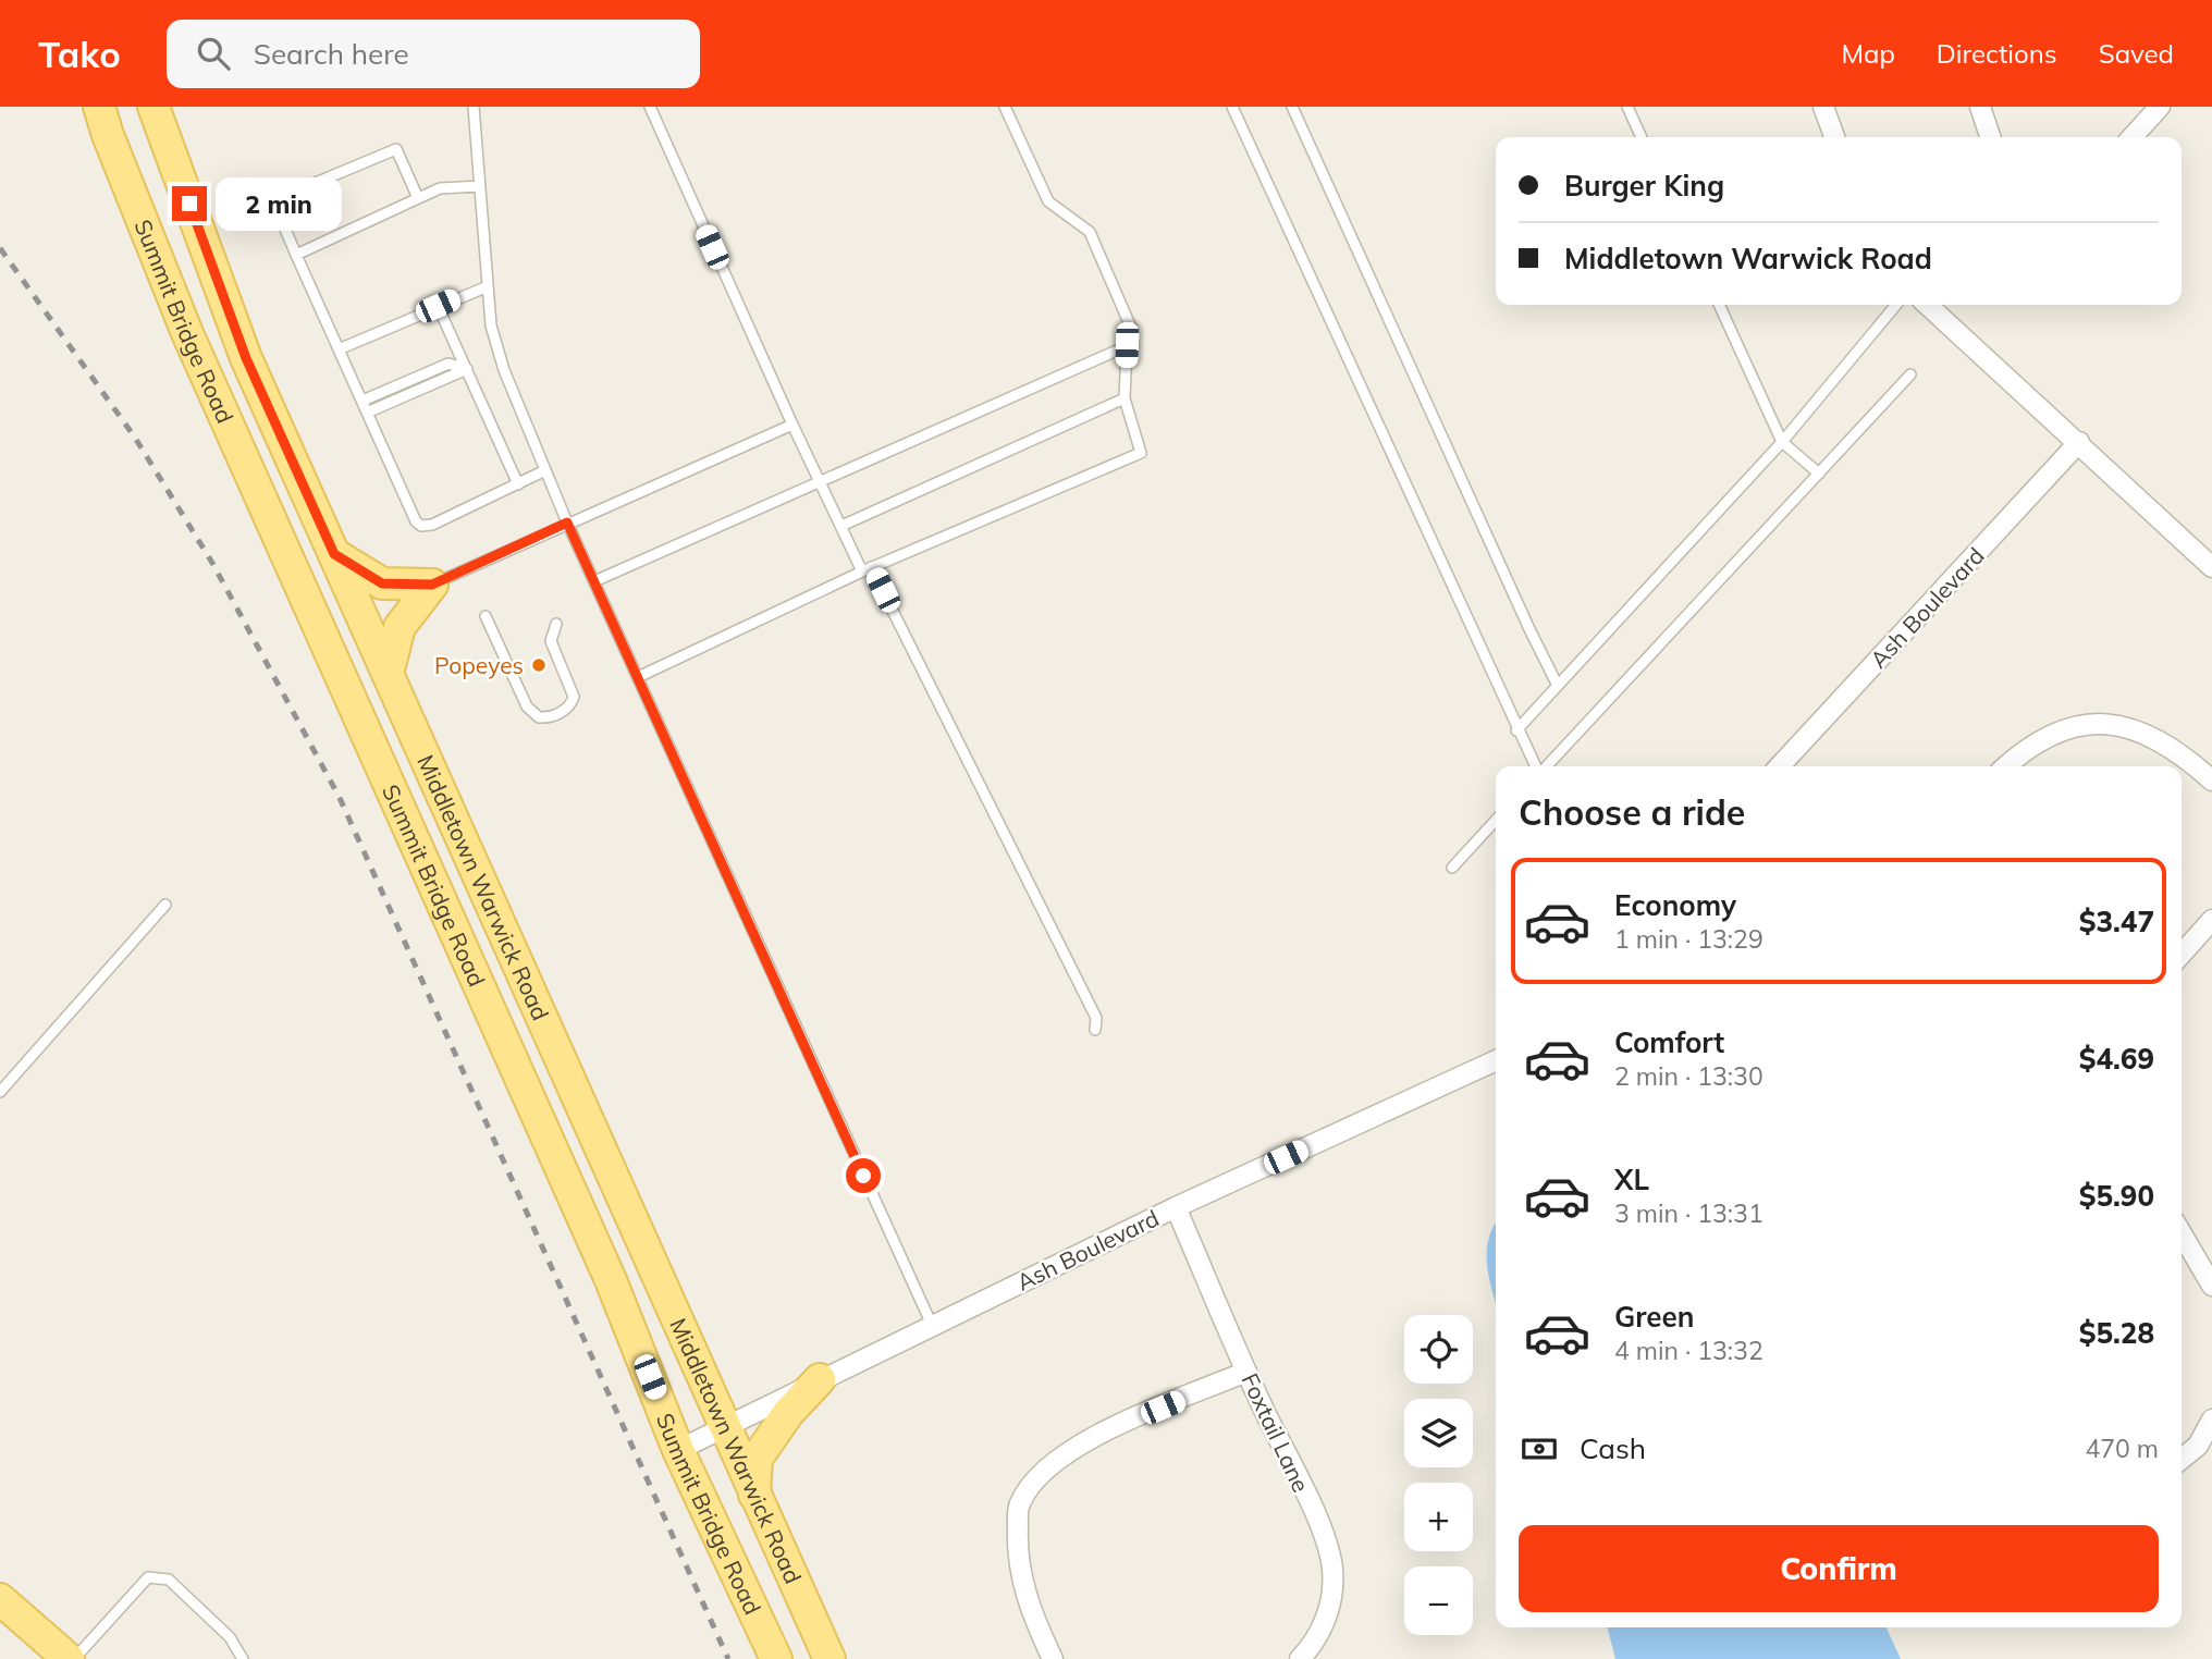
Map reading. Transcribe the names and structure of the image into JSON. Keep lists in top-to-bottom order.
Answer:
{
  "streets": {
    "main road": ["Summit Bridge Road", "Middletown Warwick Road"],
    "street": ["Ash Boulevard", "Foxtail Lane"]
  },
  "crossings": [
    ["Summit Bridge Road", "Ash Boulevard"],
    ["Ash Boulevard", "Middletown Warwick Road"],
    ["Ash Boulevard", "Foxtail Lane"]
  ],
  "places": ["Popeyes"],
  "page": {
    "header": "Tako",
    "search": "Search here",
    "nav": ["Map", "Directions", "Saved"],
    "banner": ["Burger King", "Middletown Warwick Road"],
    "bubble": "2 min",
    "heading": "Choose a ride",
    "list": [
      {
        "name": "Economy",
        "note": "1 min · 13:29",
        "value": "$3.47"
      },
      {
        "name": "Comfort",
        "note": "2 min · 13:30",
        "value": "$4.69"
      },
      {
        "name": "XL",
        "note": "3 min · 13:31",
        "value": "$5.90"
      },
      {
        "name": "Green",
        "note": "4 min · 13:32",
        "value": "$5.28"
      }
    ],
    "map_buttons": ["+", "−"],
    "pay": ["Cash", "470 m"],
    "buttons": "Confirm"
  }
}
